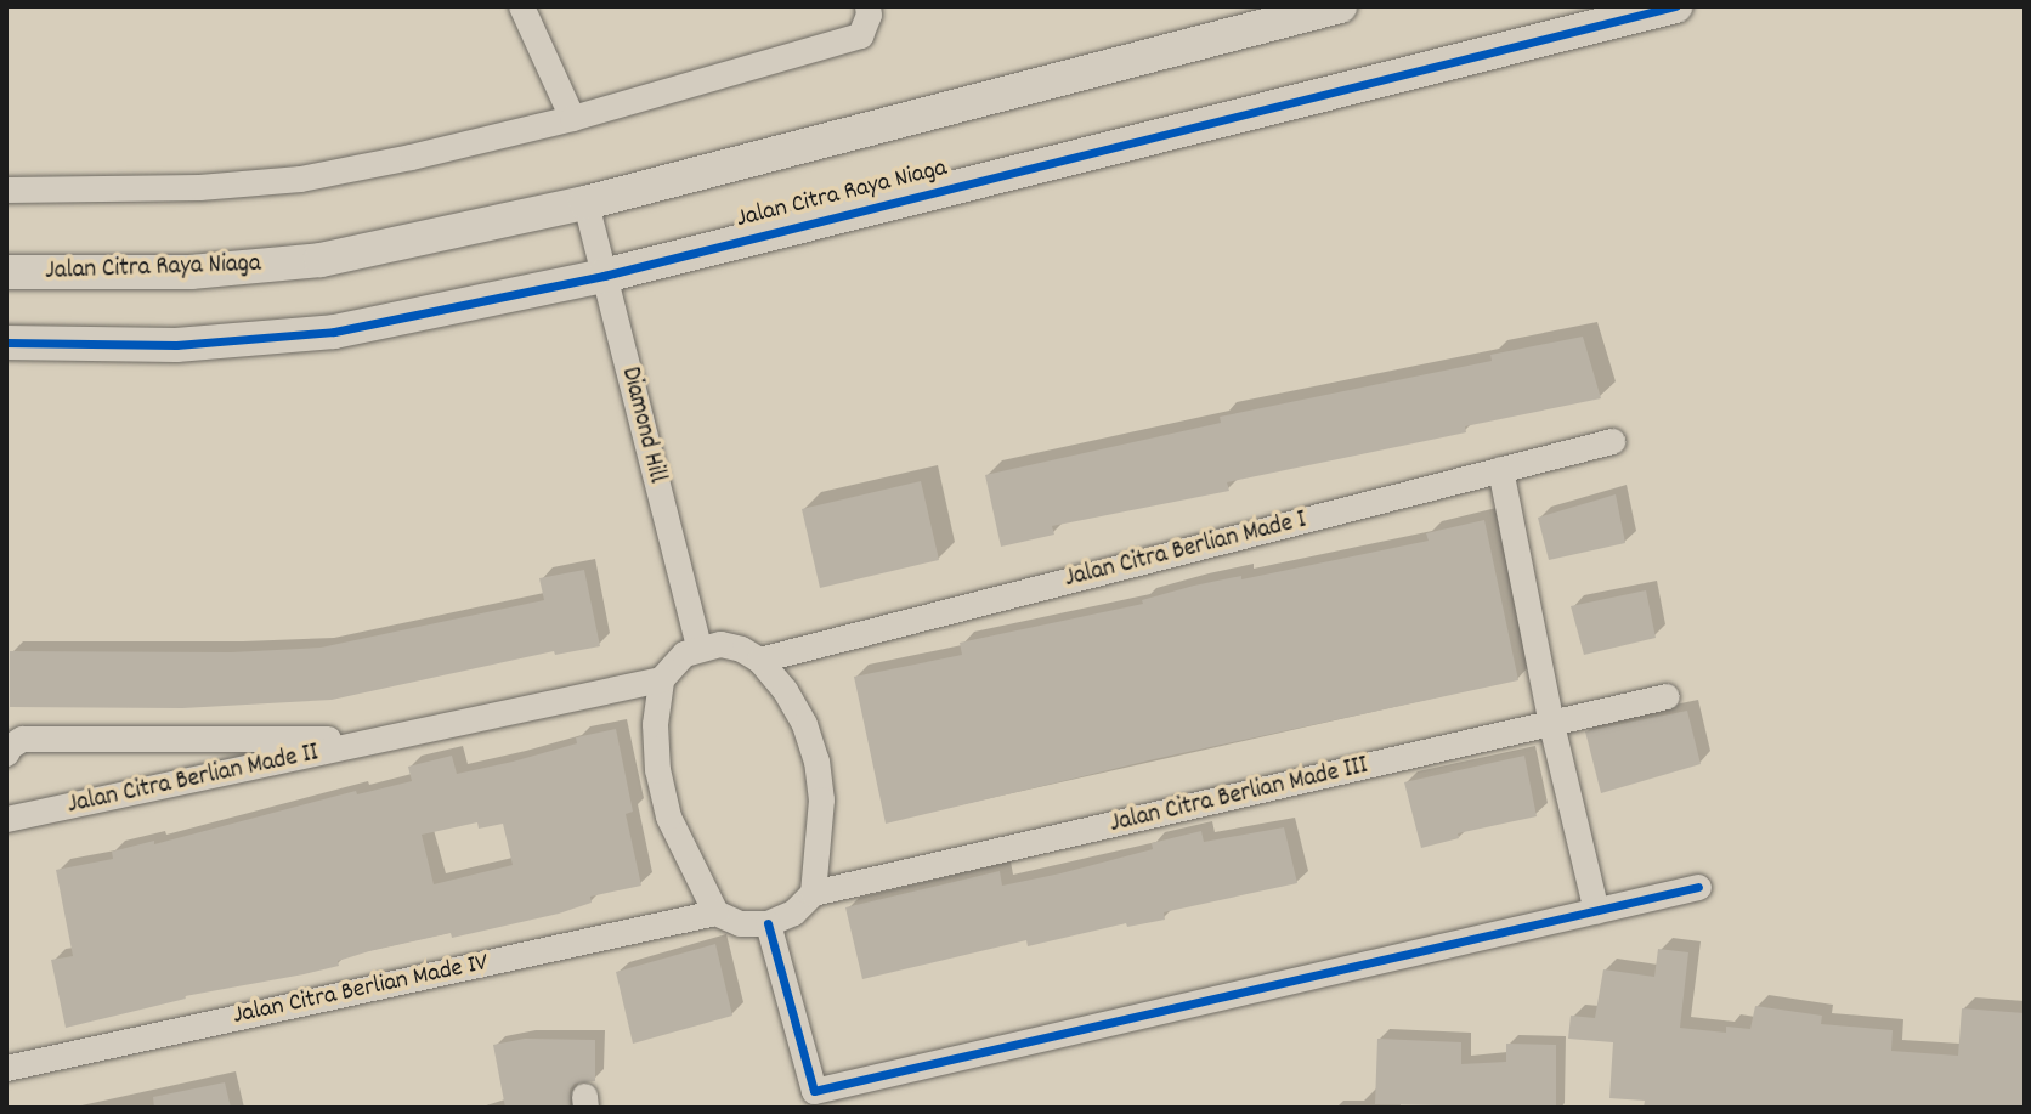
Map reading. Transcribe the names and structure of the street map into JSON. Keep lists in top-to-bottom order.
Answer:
{
  "streets": {
    "street": [
      "Jalan Citra Raya Niaga",
      "Diamond Hill",
      "Jalan Citra Berlian Made I",
      "Jalan Citra Berlian Made II",
      "Jalan Citra Berlian Made III",
      "Jalan Citra Berlian Made IV"
    ]
  },
  "crossings": [
    ["Jalan Citra Raya Niaga", "Diamond Hill"]
  ]
}
